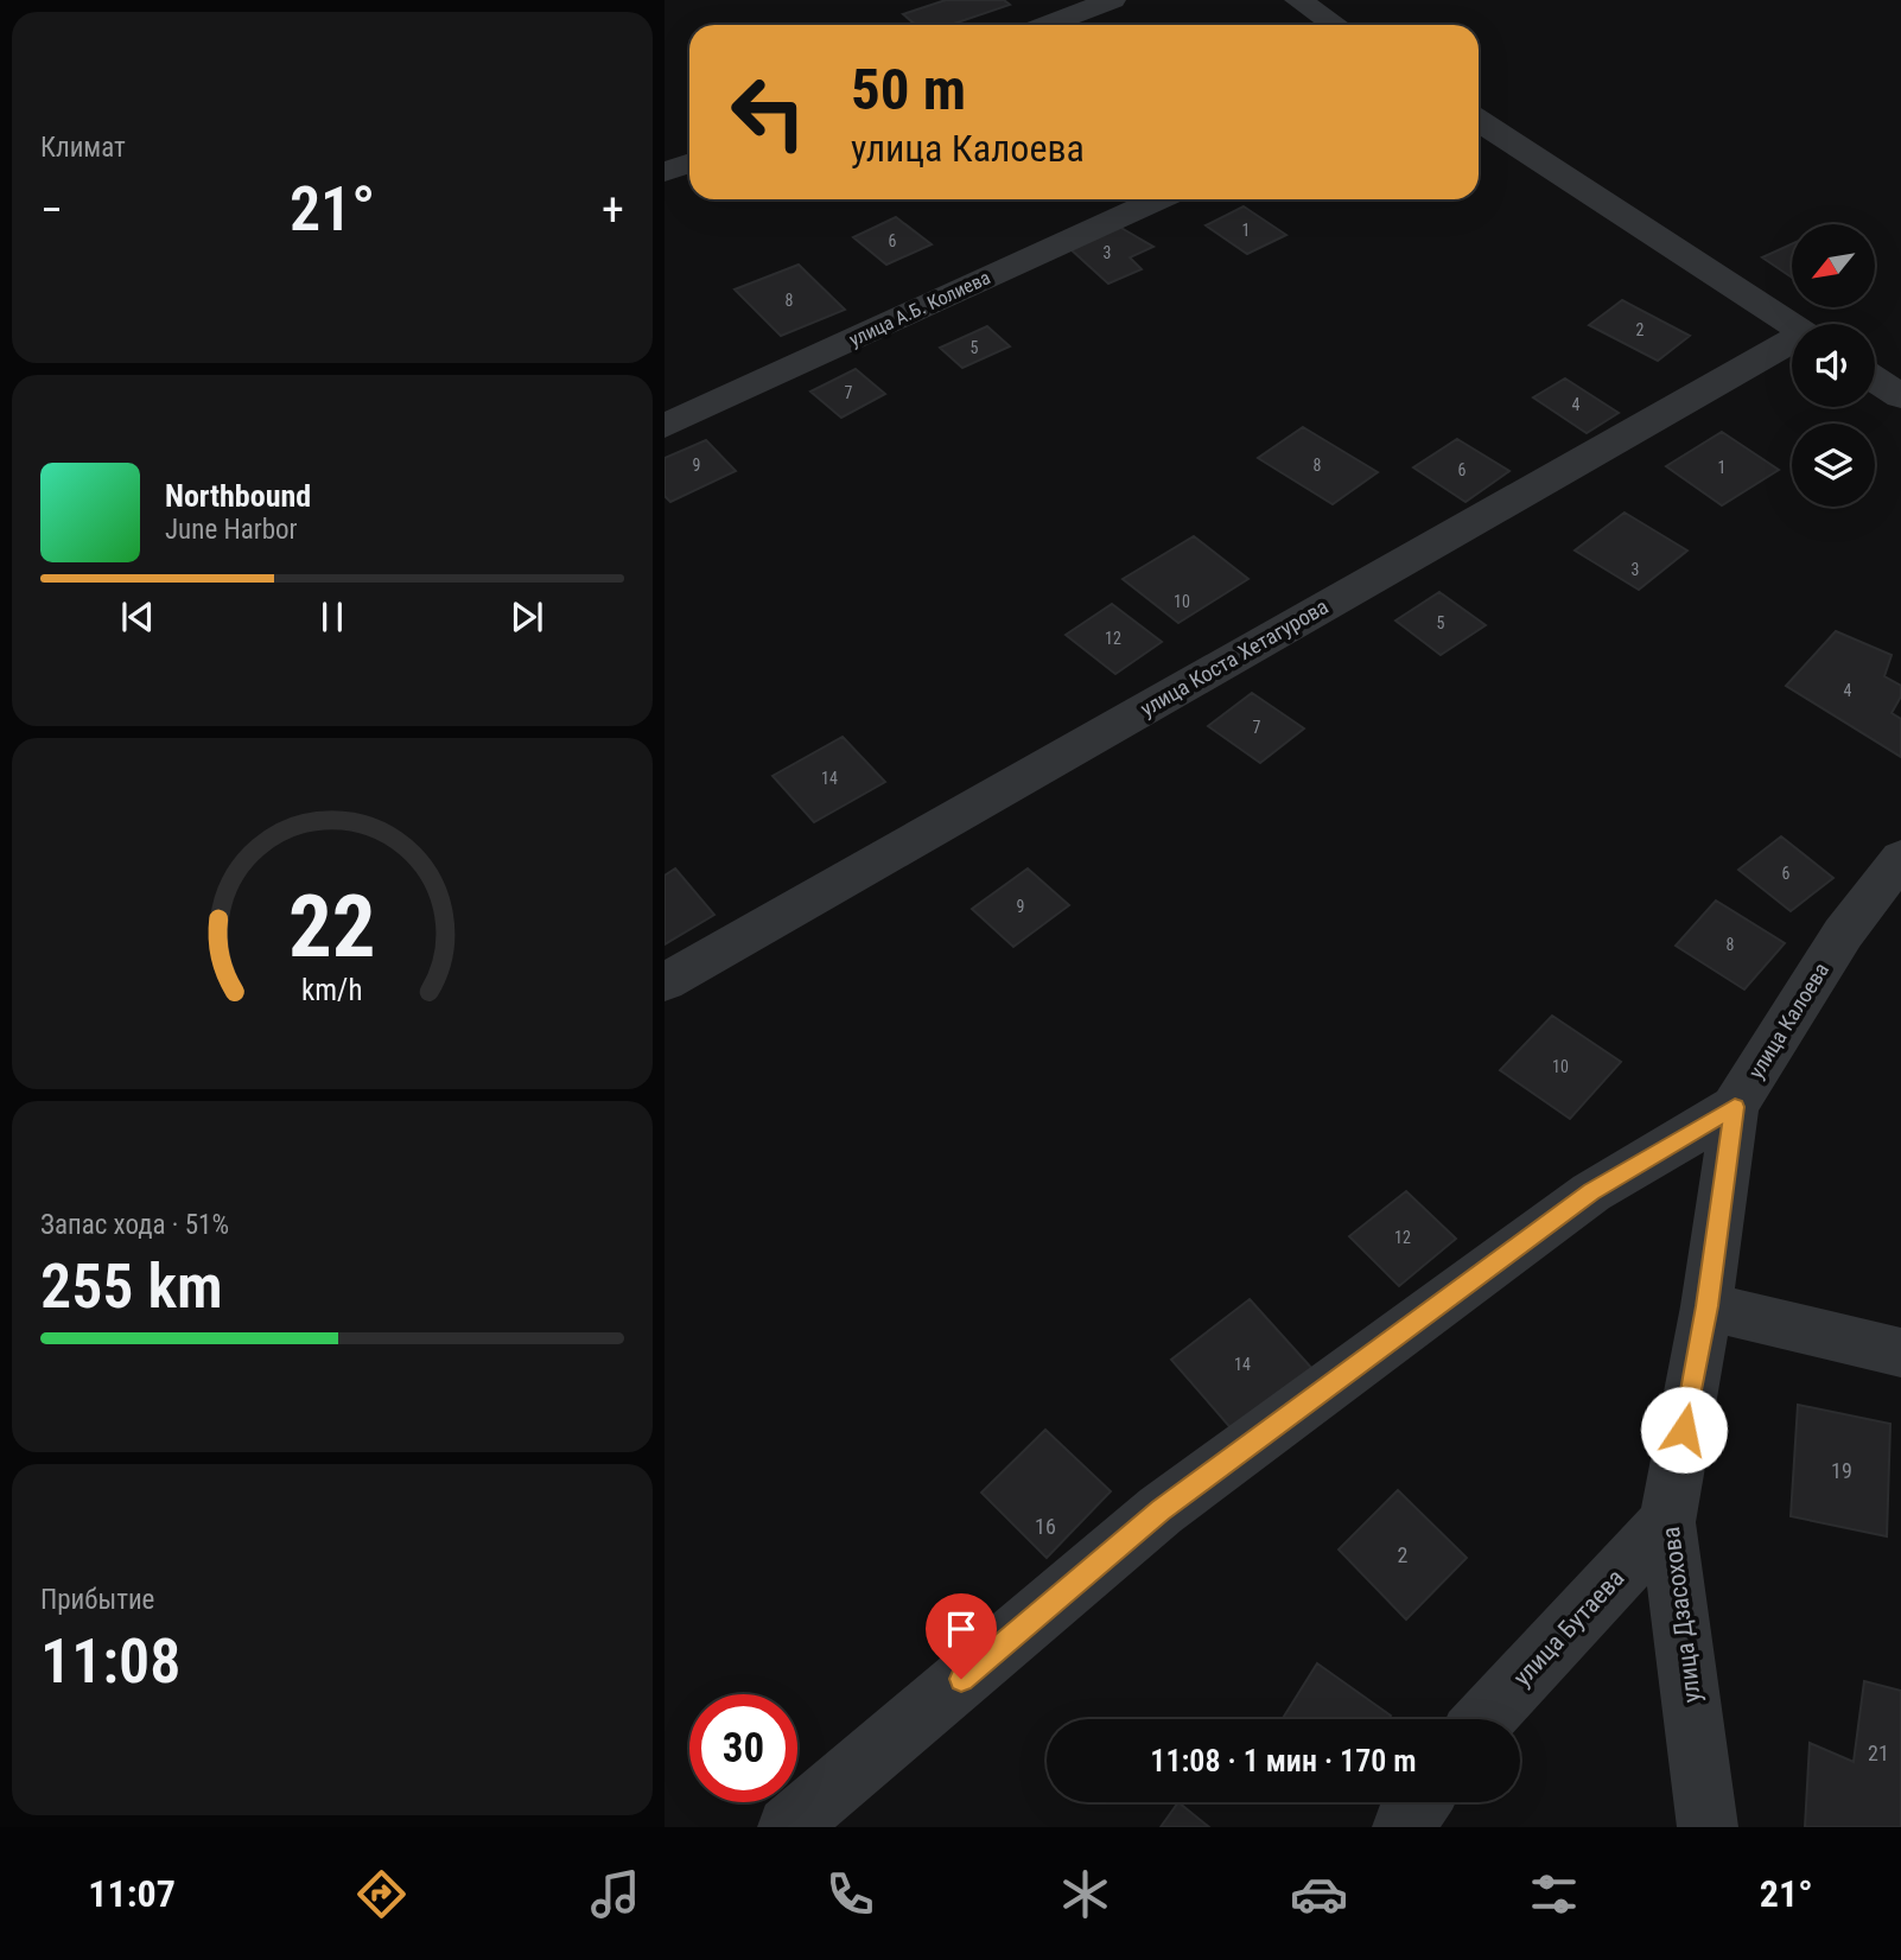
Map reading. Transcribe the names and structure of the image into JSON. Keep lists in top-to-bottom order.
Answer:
{
  "streets": {
    "street": [
      "улица А.Б. Колиева",
      "улица Коста Хетагурова",
      "улица Калоева",
      "улица Дзасохова",
      "улица Бутаева"
    ]
  },
  "crossings": [
    ["улица Калоева", "улица Дзасохова"],
    ["улица Дзасохова", "улица Бутаева"]
  ],
  "house_numbers": [
    "1",
    "6",
    "3",
    "8",
    "2",
    "5",
    "7",
    "4",
    "9",
    "8",
    "1",
    "6",
    "3",
    "10",
    "5",
    "12",
    "4",
    "7",
    "14",
    "6",
    "9",
    "8",
    "10",
    "12",
    "14",
    "19",
    "16",
    "2",
    "21"
  ],
  "north": "bottom left",
  "page": {
    "tile": [
      "Климат",
      ["Запас хода · 51%", "255 km"],
      ["Прибытие", "11:08"]
    ],
    "turn": ["50 m", "улица Калоева"],
    "heat": ["−", "21°", "+"],
    "song": ["Northbound", "June Harbor"],
    "limit": "30",
    "trip": "11:08 · 1 мин · 170 m",
    "tabs": ["11:07", "21°"],
    "gauge": ["22", "km/h"]
  }
}
